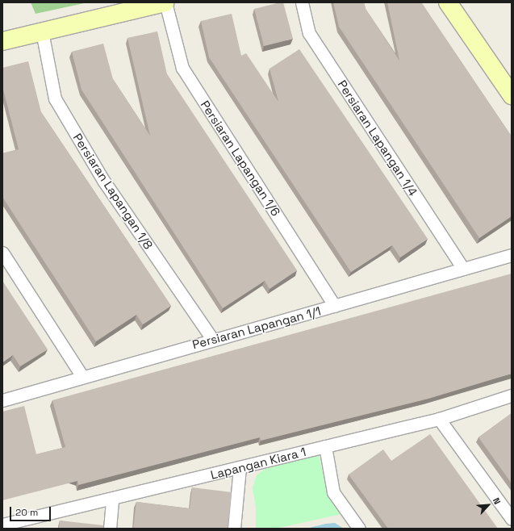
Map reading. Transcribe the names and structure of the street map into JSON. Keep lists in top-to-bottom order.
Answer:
{
  "streets": {
    "street": [
      "Persiaran Lapangan 1/4",
      "Persiaran Lapangan 1/6",
      "Persiaran Lapangan 1/8",
      "Persiaran Lapangan 1/1",
      "Lapangan Kiara 1"
    ]
  },
  "crossings": [
    ["Persiaran Lapangan 1/4", "Persiaran Lapangan 1/1"],
    ["Persiaran Lapangan 1/6", "Persiaran Lapangan 1/1"],
    ["Persiaran Lapangan 1/8", "Persiaran Lapangan 1/1"]
  ],
  "scale_bar": "20 m",
  "north": "top right"
}
